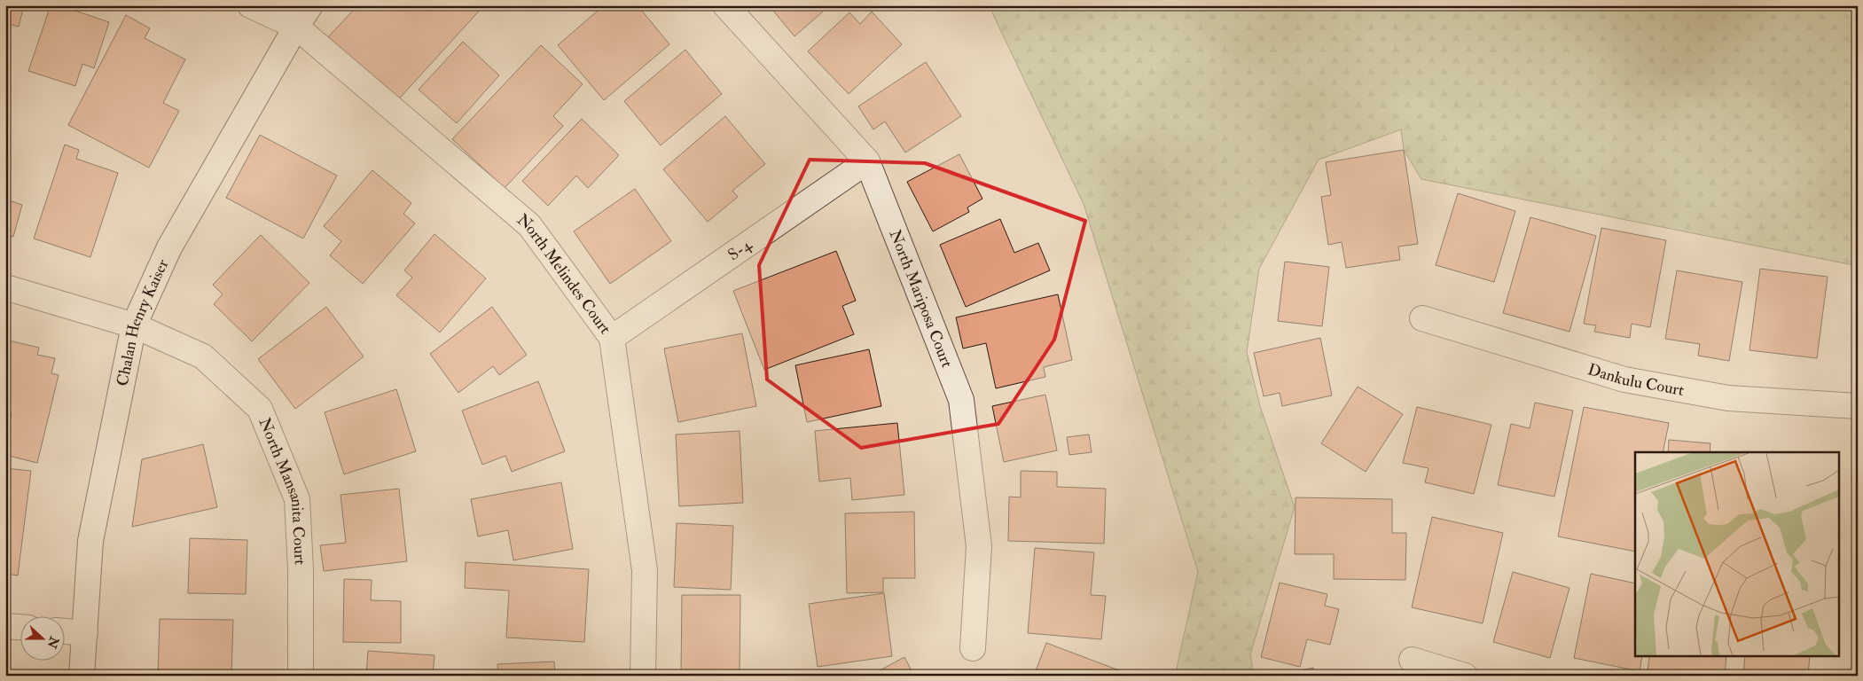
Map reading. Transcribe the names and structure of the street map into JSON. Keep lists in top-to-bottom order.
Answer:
{
  "streets": {
    "street": [
      "S-4",
      "North Melindes Court",
      "North Mariposa Court",
      "Chalan Henry Kaiser",
      "Dankulu Court",
      "North Mansanita Court"
    ]
  },
  "crossings": [
    ["S-4", "North Melindes Court"],
    ["S-4", "North Mariposa Court"],
    ["North Melindes Court", "Chalan Henry Kaiser"],
    ["Chalan Henry Kaiser", "North Mansanita Court"]
  ],
  "north": "right"
}
